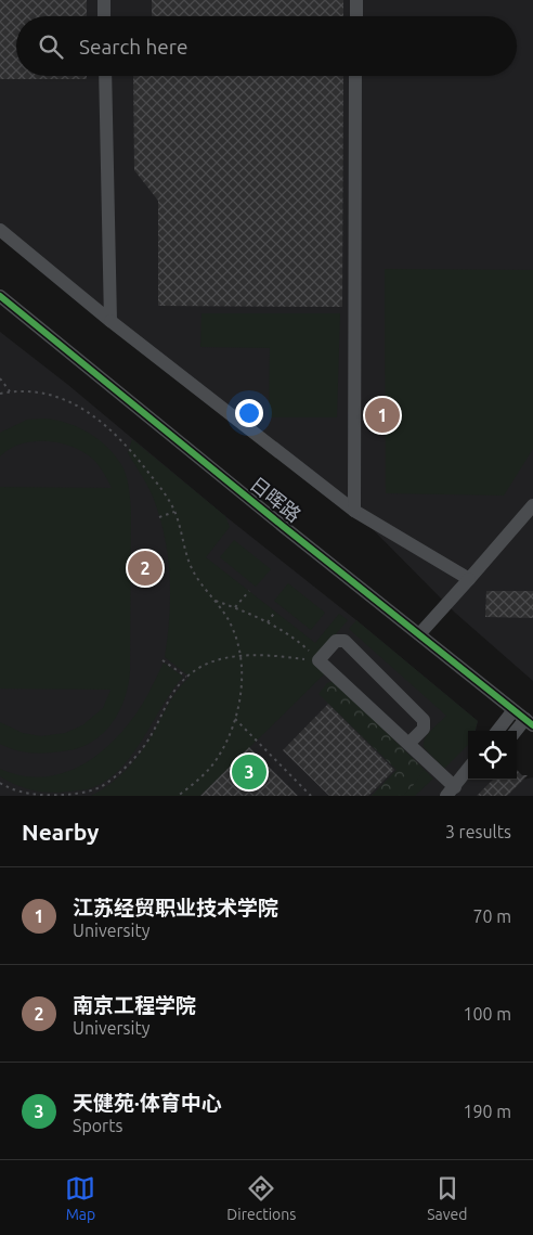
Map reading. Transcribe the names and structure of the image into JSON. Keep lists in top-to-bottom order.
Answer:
{
  "streets": {
    "street": ["日晖路"]
  },
  "page": {
    "search": "Search here",
    "pins": ["1", "2", "3"],
    "heading": ["Nearby", "3 results"],
    "list": [
      {
        "mark": "1",
        "name": "江苏经贸职业技术学院",
        "note": "University",
        "value": "70 m"
      },
      {
        "mark": "2",
        "name": "南京工程学院",
        "note": "University",
        "value": "100 m"
      },
      {
        "mark": "3",
        "name": "天健苑·体育中心",
        "note": "Sports",
        "value": "190 m"
      }
    ],
    "nav": ["Map", "Directions", "Saved"]
  }
}
